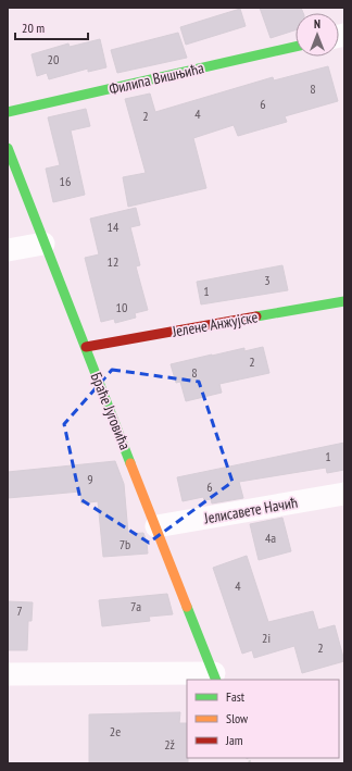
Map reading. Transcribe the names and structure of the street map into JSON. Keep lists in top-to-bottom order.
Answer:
{
  "streets": {
    "street": [
      "Филипа Вишњића",
      "Јелене Анжујске",
      "Браће Југовића",
      "Јелисавете Начић"
    ]
  },
  "crossings": [
    ["Јелене Анжујске", "Браће Југовића"],
    ["Браће Југовића", "Јелисавете Начић"]
  ],
  "house_numbers": [
    "20",
    "8",
    "6",
    "4",
    "2",
    "16",
    "14",
    "12",
    "3",
    "1",
    "10",
    "2",
    "8",
    "1",
    "9",
    "6",
    "4a",
    "7b",
    "4",
    "7a",
    "7",
    "2i",
    "2",
    "2e",
    "2ž"
  ],
  "legend": ["Fast", "Slow", "Jam"],
  "scale_bar": "20 m",
  "north": "top"
}
